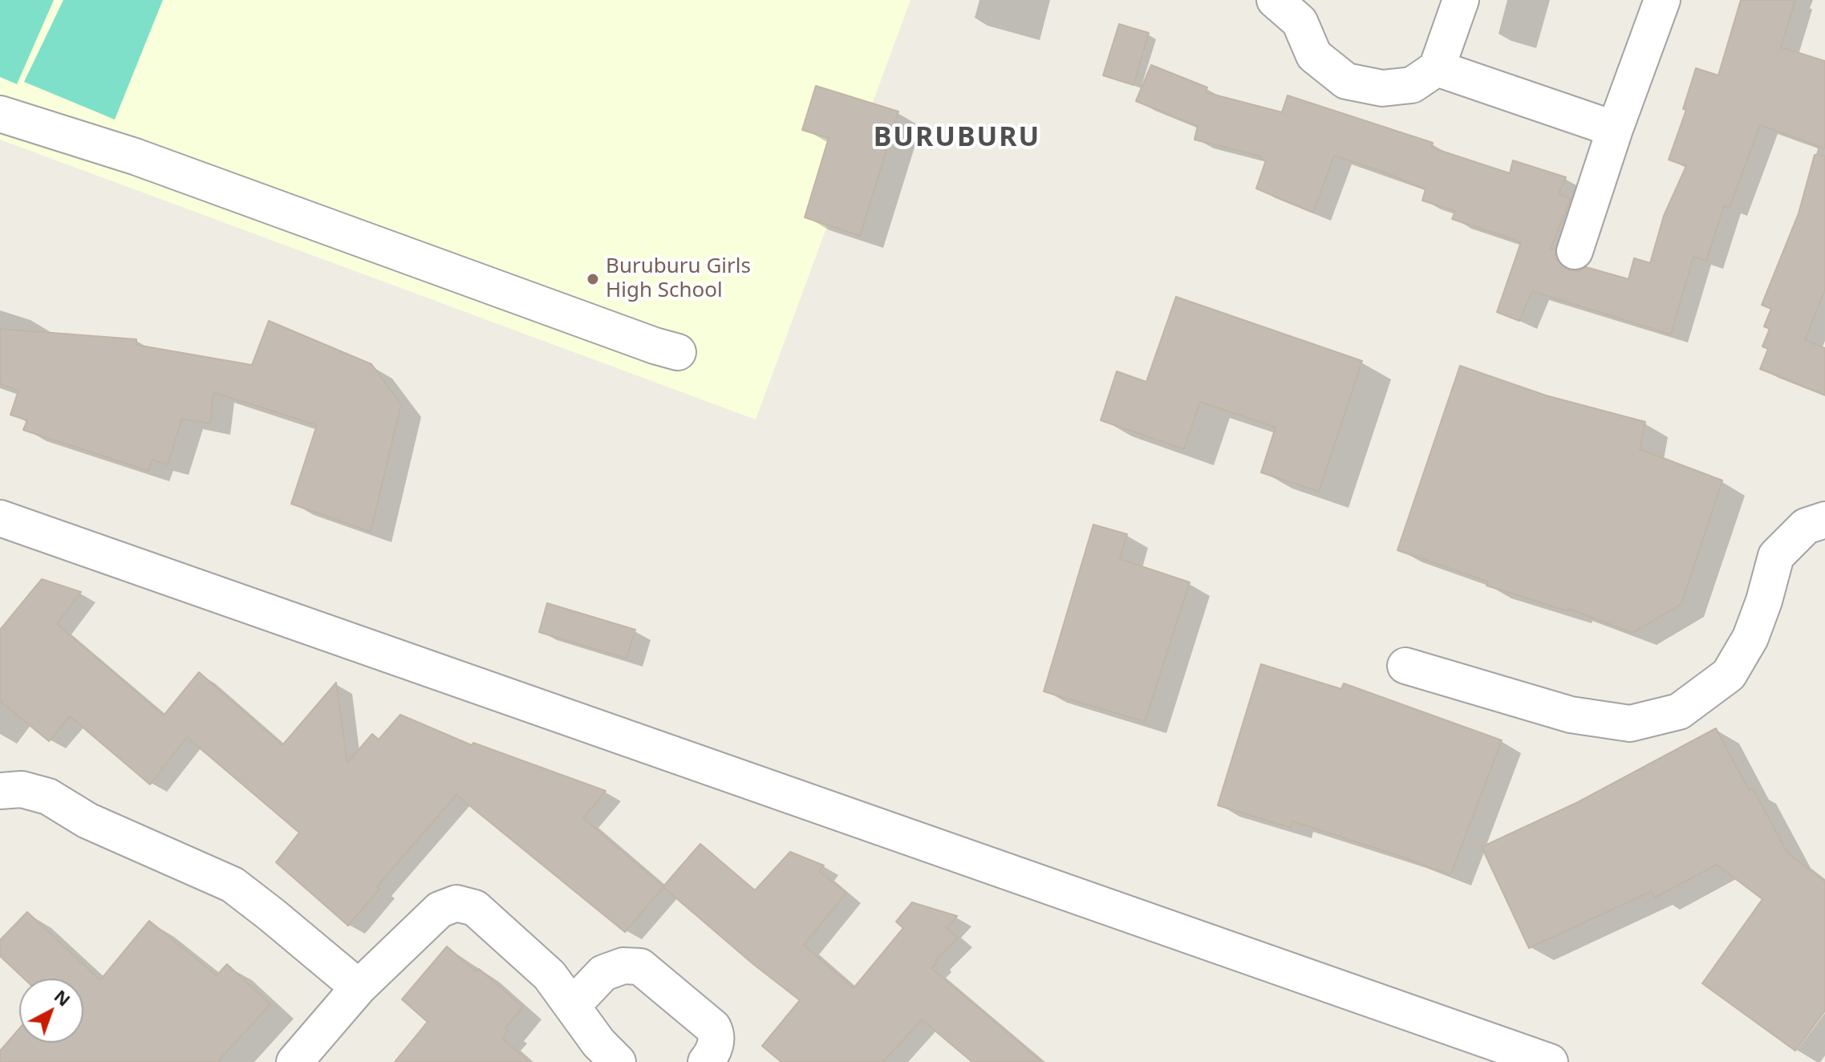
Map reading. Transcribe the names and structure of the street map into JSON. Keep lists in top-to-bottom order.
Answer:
{
  "districts": ["BURUBURU"],
  "places": ["Buruburu Girls High School"],
  "north": "top right"
}
